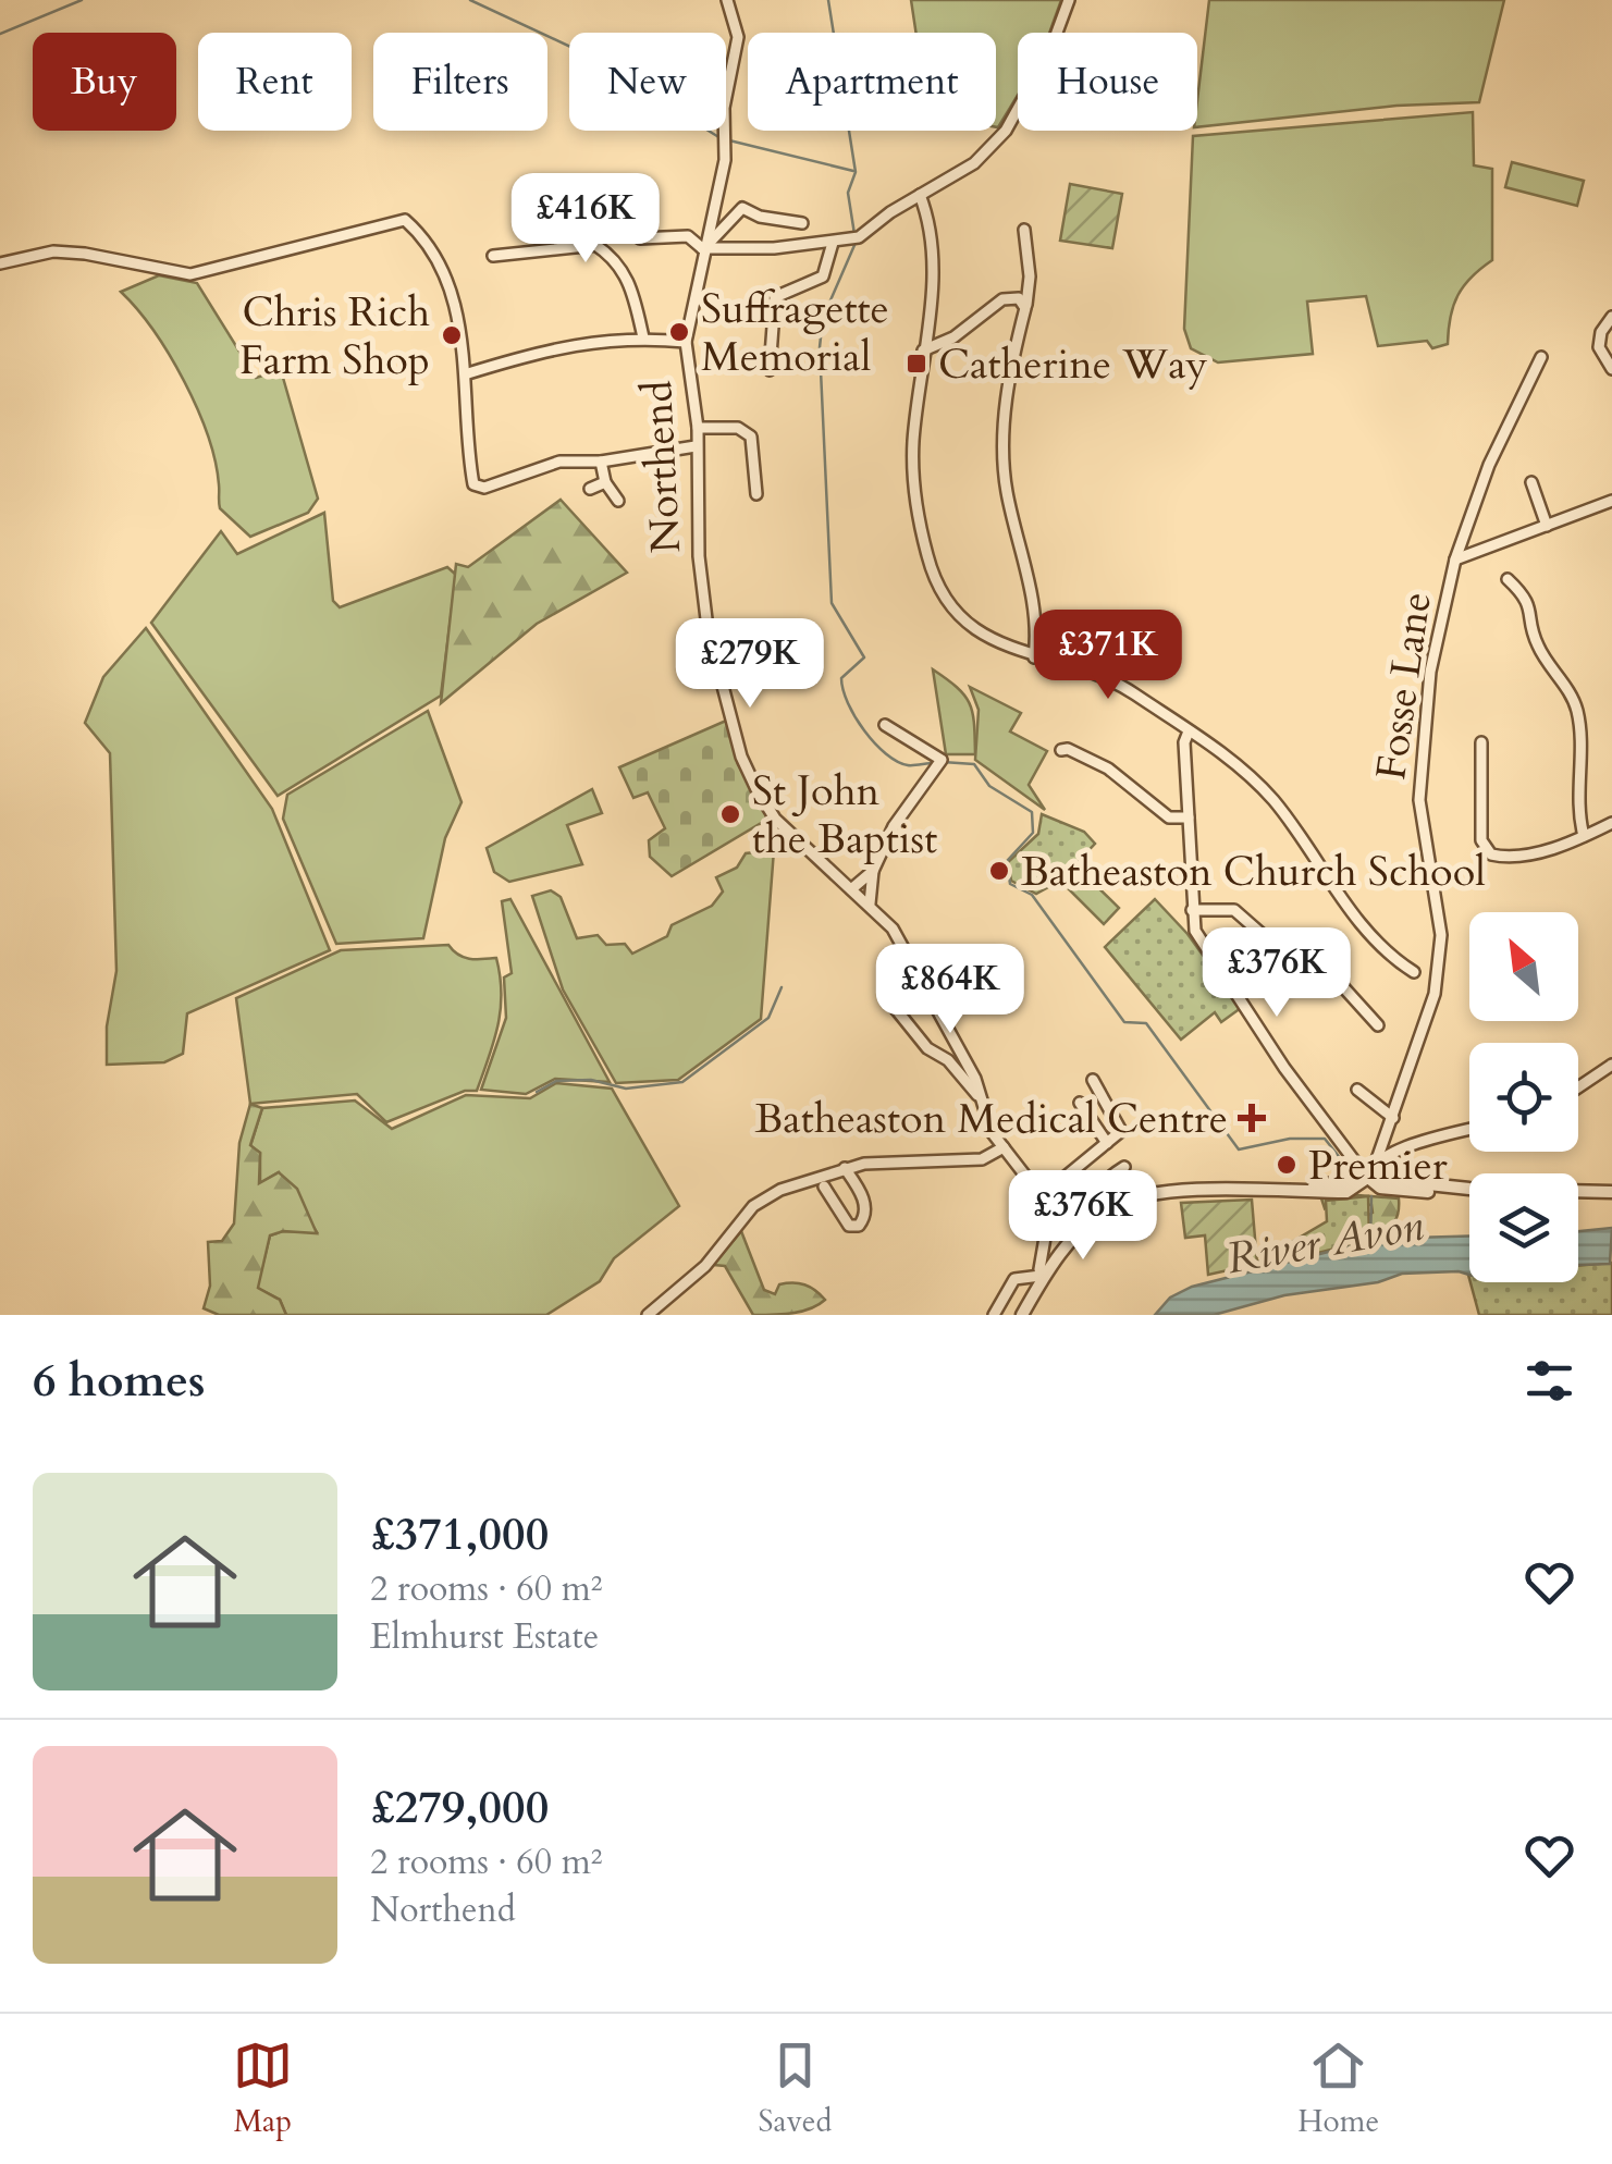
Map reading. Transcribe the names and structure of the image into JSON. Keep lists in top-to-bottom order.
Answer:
{
  "streets": {
    "street": ["Northend", "Fosse Lane"]
  },
  "water": ["River Avon"],
  "places": {
    "other": [
      "Suffragette Memorial",
      "Chris Rich Farm Shop",
      "St John the Baptist",
      "Batheaston Church School",
      "Premier"
    ],
    "transit": ["Catherine Way"],
    "health": ["Batheaston Medical Centre"]
  },
  "north": "top left",
  "page": {
    "chip": [
      "Buy",
      "Rent",
      "Filters",
      "New",
      "Apartment",
      "House"
    ],
    "price": [
      "£416K",
      "£371K",
      "£279K",
      "£376K",
      "£864K",
      "£376K"
    ],
    "heading": "6 homes",
    "list": [
      {
        "name": "£371,000",
        "note": "2 rooms · 60 m² · Elmhurst Estate"
      },
      {
        "name": "£279,000",
        "note": "2 rooms · 60 m² · Northend"
      }
    ],
    "tabs": ["Map", "Saved", "Home"]
  }
}
